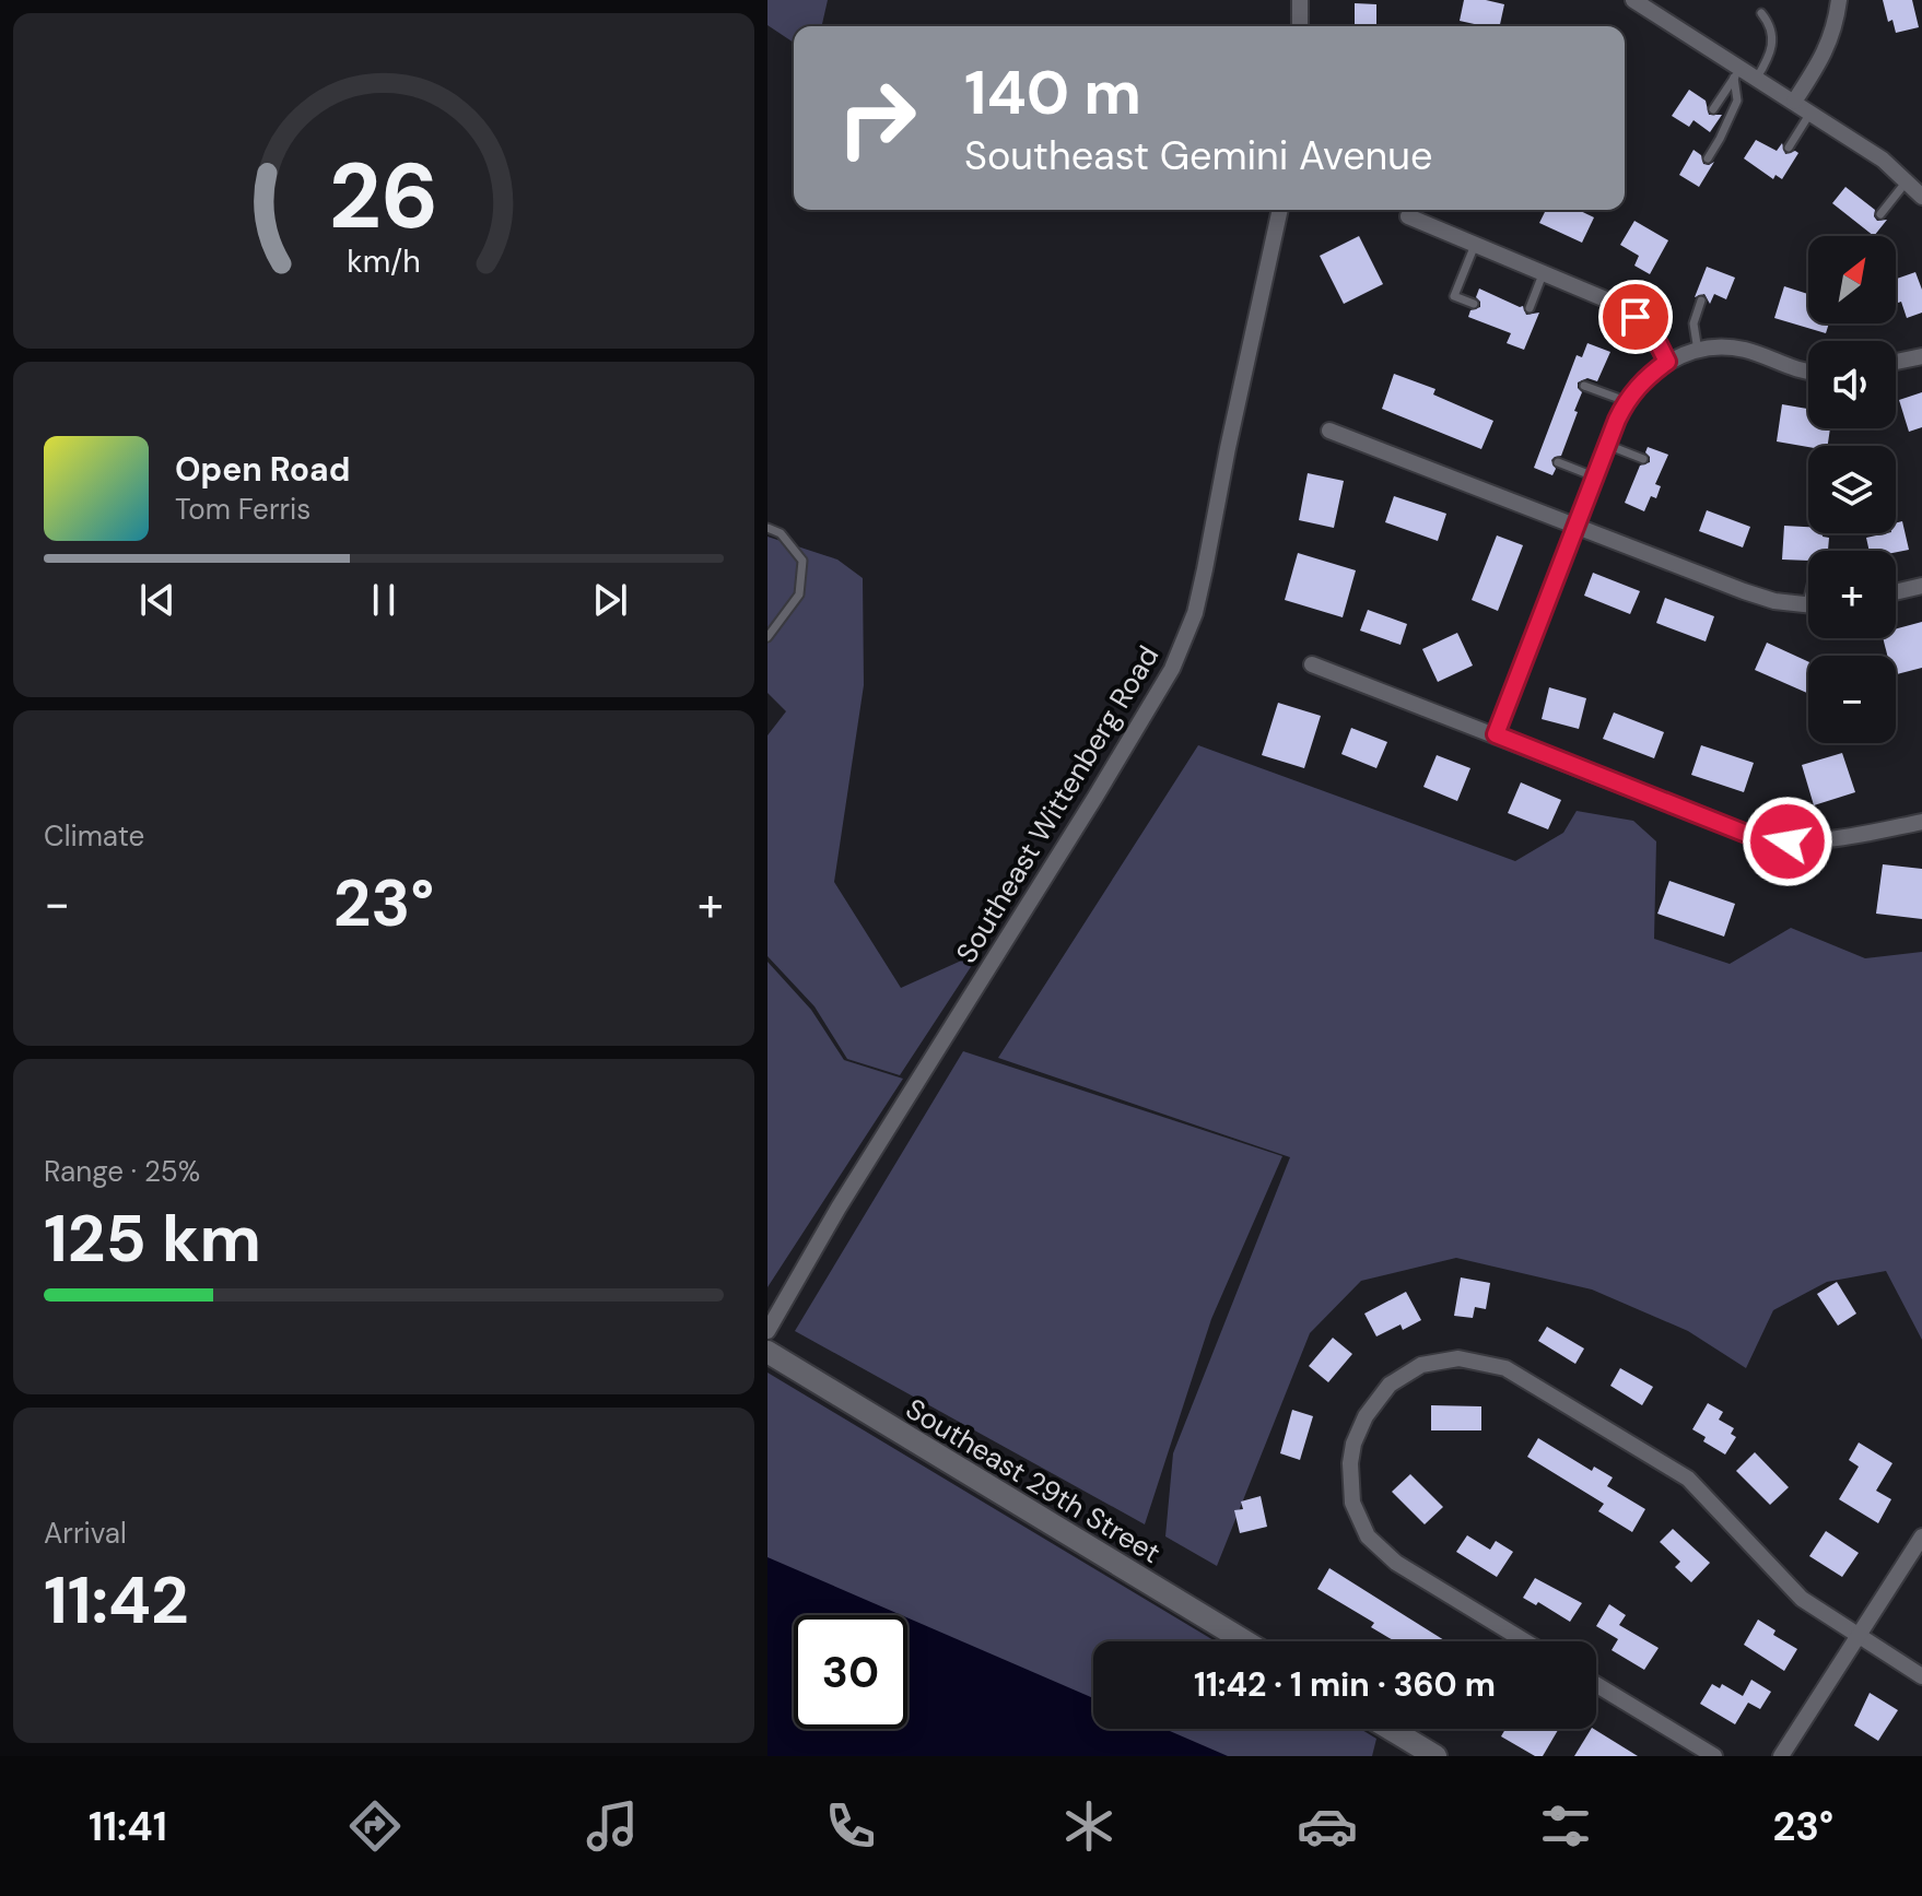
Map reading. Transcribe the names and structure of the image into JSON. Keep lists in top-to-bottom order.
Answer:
{
  "streets": {
    "main road": ["Southeast 29th Street"],
    "street": ["Southeast Wittenberg Road"]
  },
  "north": "top right",
  "page": {
    "turn": ["140 m", "Southeast Gemini Avenue"],
    "map_buttons": ["+", "−"],
    "song": ["Open Road", "Tom Ferris"],
    "tile": [
      "Climate",
      ["Range · 25%", "125 km"],
      ["Arrival", "11:42"]
    ],
    "heat": ["−", "23°", "+"],
    "limit": "30",
    "trip": "11:42 · 1 min · 360 m",
    "tabs": ["11:41", "23°"],
    "gauge": ["26", "km/h"]
  }
}
